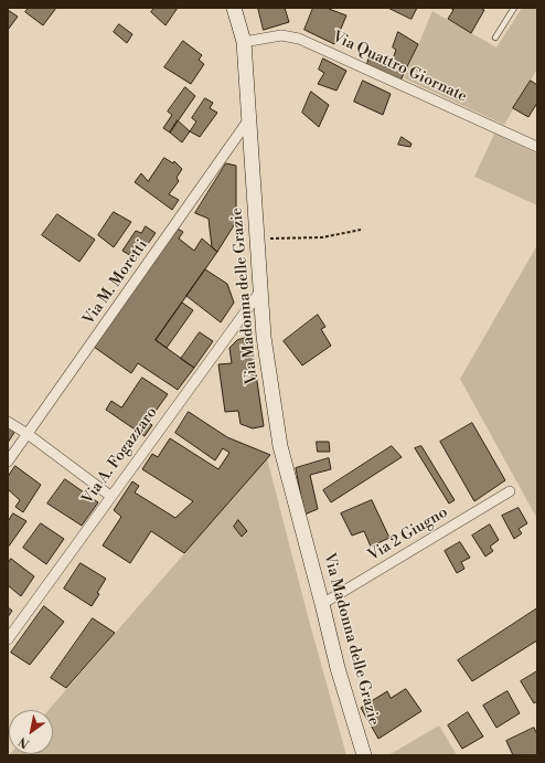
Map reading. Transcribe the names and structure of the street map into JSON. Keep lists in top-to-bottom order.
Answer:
{
  "streets": {
    "street": [
      "Via Quattro Giornate",
      "Via M. Moretti",
      "Via Madonna delle Grazie",
      "Via A. Fogazzaro",
      "Via 2 Giugno"
    ]
  },
  "crossings": [
    ["Via Quattro Giornate", "Via Madonna delle Grazie"],
    ["Via M. Moretti", "Via Madonna delle Grazie"],
    ["Via Madonna delle Grazie", "Via A. Fogazzaro"],
    ["Via Madonna delle Grazie", "Via 2 Giugno"]
  ],
  "north": "bottom left"
}
